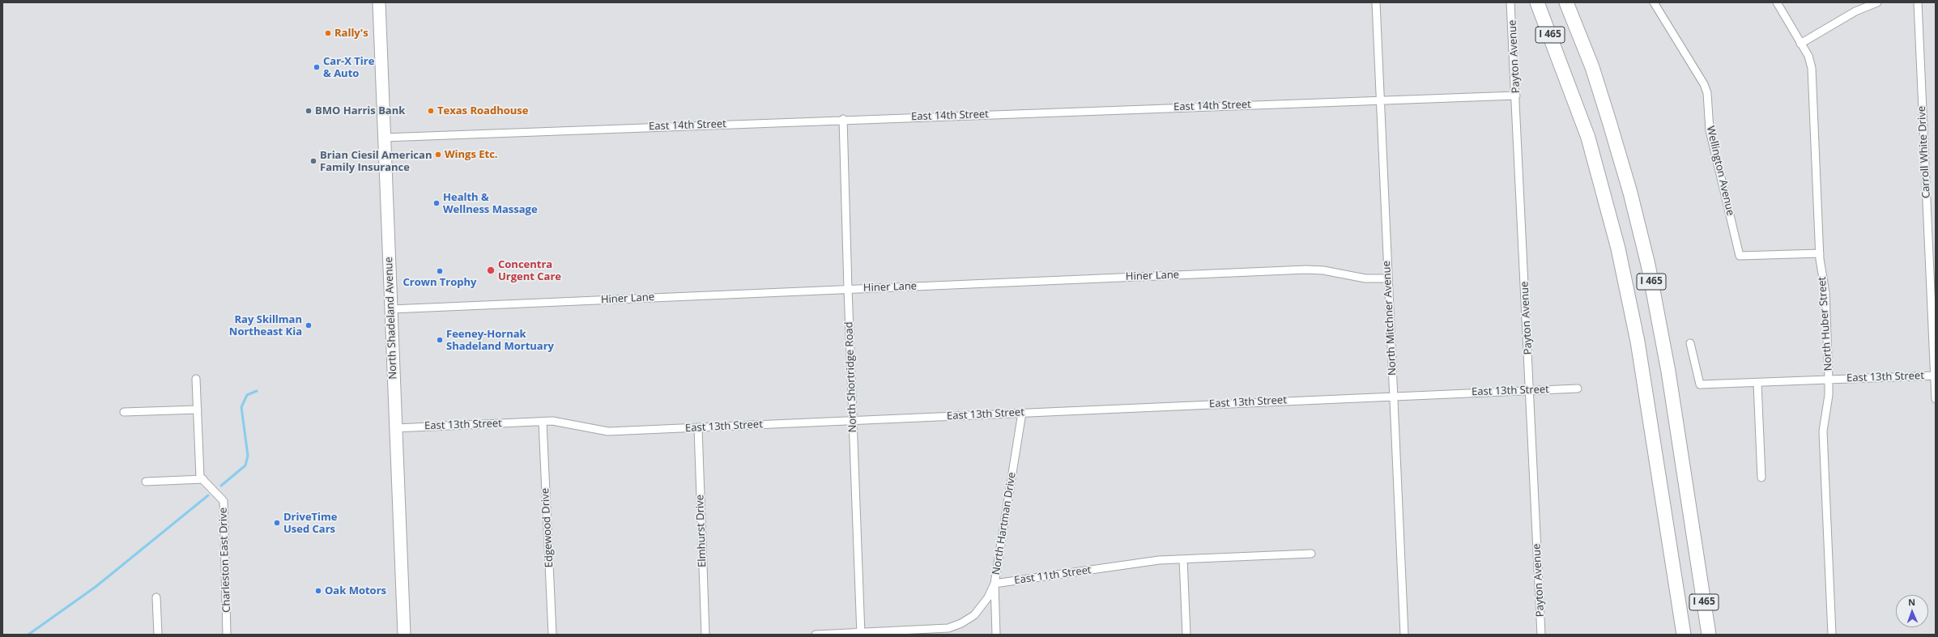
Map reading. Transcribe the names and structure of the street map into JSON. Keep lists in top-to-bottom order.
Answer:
{
  "streets": {
    "highway": ["I 465"],
    "main road": ["North Shadeland Avenue"],
    "street": [
      "Payton Avenue",
      "East 14th Street",
      "Carroll White Drive",
      "Wellington Avenue",
      "Hiner Lane",
      "North Mitchner Avenue",
      "North Huber Street",
      "North Shortridge Road",
      "East 13th Street",
      "North Hartman Drive",
      "Edgewood Drive",
      "Elmhurst Drive",
      "Charleston East Drive",
      "East 11th Street"
    ]
  },
  "crossings": [
    ["Payton Avenue", "East 14th Street"],
    ["Payton Avenue", "East 13th Street"],
    ["East 14th Street", "North Shadeland Avenue"],
    ["East 14th Street", "North Mitchner Avenue"],
    ["East 14th Street", "North Shortridge Road"],
    ["Carroll White Drive", "East 13th Street"],
    ["Wellington Avenue", "North Huber Street"],
    ["Hiner Lane", "North Shadeland Avenue"],
    ["Hiner Lane", "North Mitchner Avenue"],
    ["Hiner Lane", "North Shortridge Road"],
    ["North Shadeland Avenue", "East 13th Street"],
    ["North Mitchner Avenue", "East 13th Street"],
    ["North Huber Street", "East 13th Street"],
    ["North Shortridge Road", "East 13th Street"],
    ["East 13th Street", "North Hartman Drive"],
    ["East 13th Street", "Edgewood Drive"],
    ["East 13th Street", "Elmhurst Drive"],
    ["North Hartman Drive", "East 11th Street"]
  ],
  "places": [
    "Rally's",
    "Car-X Tire & Auto",
    "BMO Harris Bank",
    "Texas Roadhouse",
    "Wings Etc.",
    "Brian Ciesil American Family Insurance",
    "Health & Wellness Massage",
    "Concentra Urgent Care",
    "Crown Trophy",
    "Ray Skillman Northeast Kia",
    "Feeney-Hornak Shadeland Mortuary",
    "DriveTime Used Cars",
    "Oak Motors"
  ],
  "north": "top"
}
